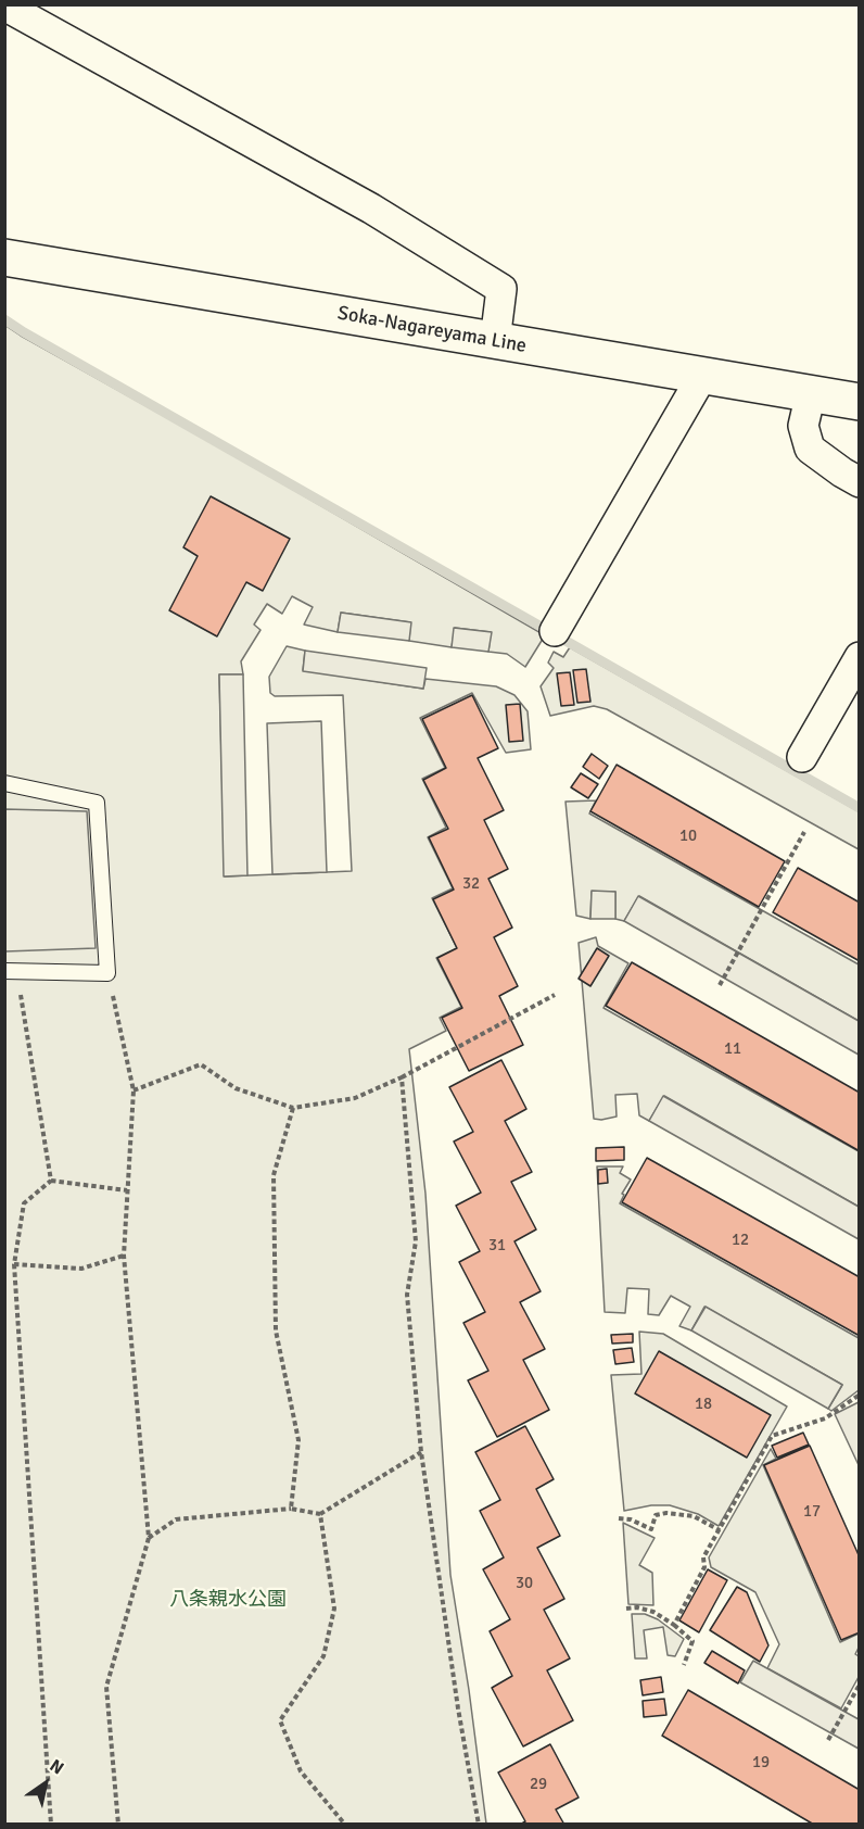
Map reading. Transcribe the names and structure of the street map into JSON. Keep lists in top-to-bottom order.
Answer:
{
  "streets": {
    "main road": ["Soka-Nagareyama Line"]
  },
  "parks": ["八条親水公園"],
  "house_numbers": [
    "10",
    "32",
    "11",
    "12",
    "31",
    "18",
    "17",
    "30",
    "19",
    "29"
  ],
  "north": "top right"
}
